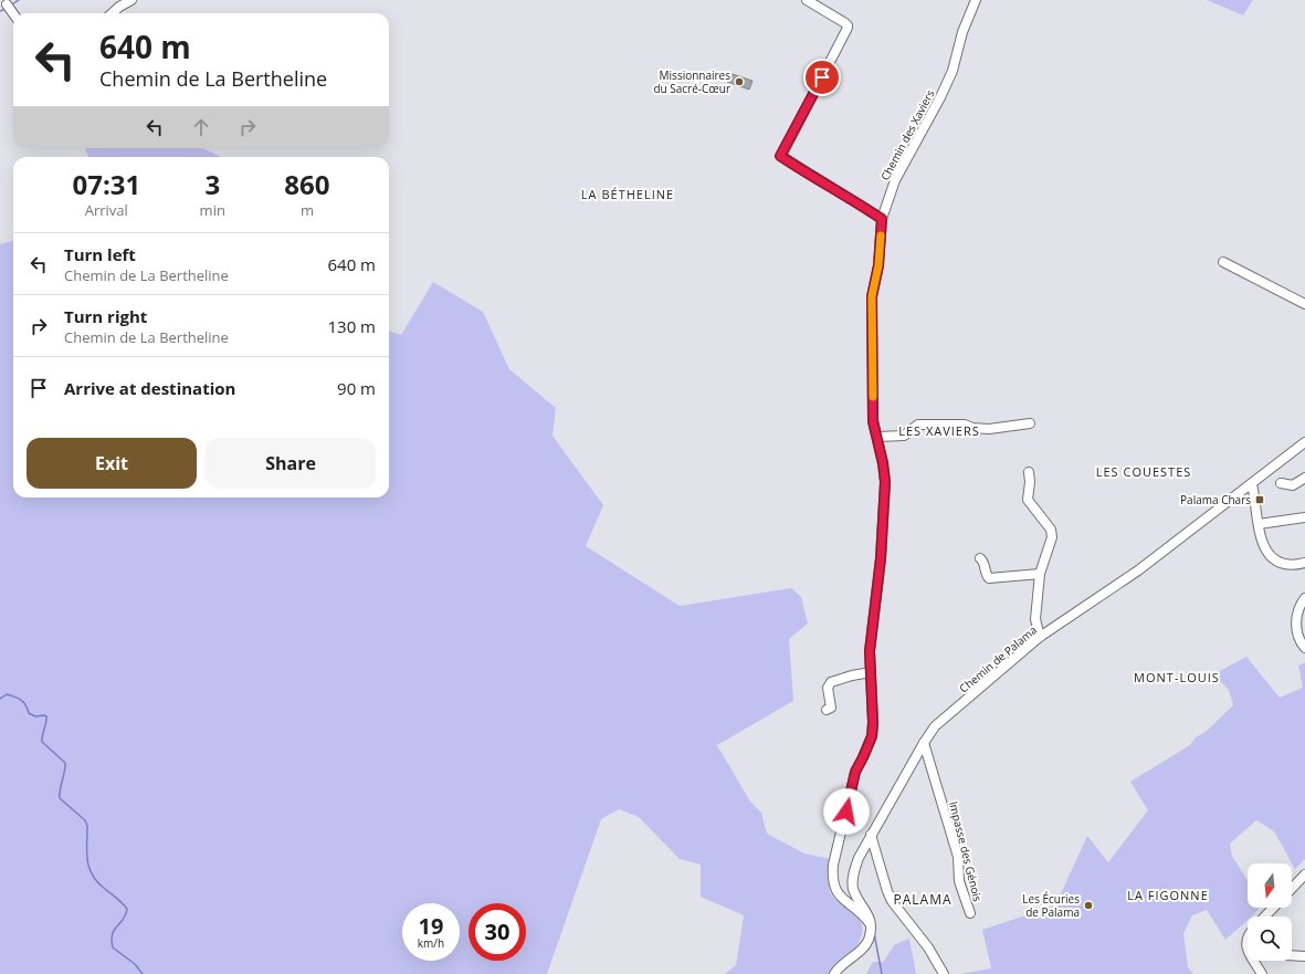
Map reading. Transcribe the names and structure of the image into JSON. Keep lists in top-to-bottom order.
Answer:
{
  "streets": {
    "street": ["Chemin des Xaviers", "Chemin de Palama", "Impasse des Génois"]
  },
  "crossings": [
    ["Chemin des Xaviers", "Chemin de Palama"],
    ["Chemin de Palama", "Impasse des Génois"]
  ],
  "districts": [
    "LA BÉTHELINE",
    "LES XAVIERS",
    "LES COUESTES",
    "MONT-LOUIS",
    "LA FIGONNE",
    "PALAMA"
  ],
  "places": {
    "other": ["Missionnaires du Sacré-Cœur", "Les Écuries de Palama"],
    "transit": ["Palama Chars"]
  },
  "north": "bottom",
  "page": {
    "turn": ["640 m", "Chemin de La Bertheline"],
    "eta": [
      "07:31",
      "Arrival",
      "3",
      "min",
      "860",
      "m"
    ],
    "list": [
      {
        "name": "Turn left",
        "note": "Chemin de La Bertheline",
        "value": "640 m"
      },
      {
        "name": "Turn right",
        "note": "Chemin de La Bertheline",
        "value": "130 m"
      },
      {
        "name": "Arrive at destination",
        "value": "90 m"
      }
    ],
    "buttons": ["Exit", "Share"],
    "speed": "19 km/h",
    "limit": "30"
  }
}
